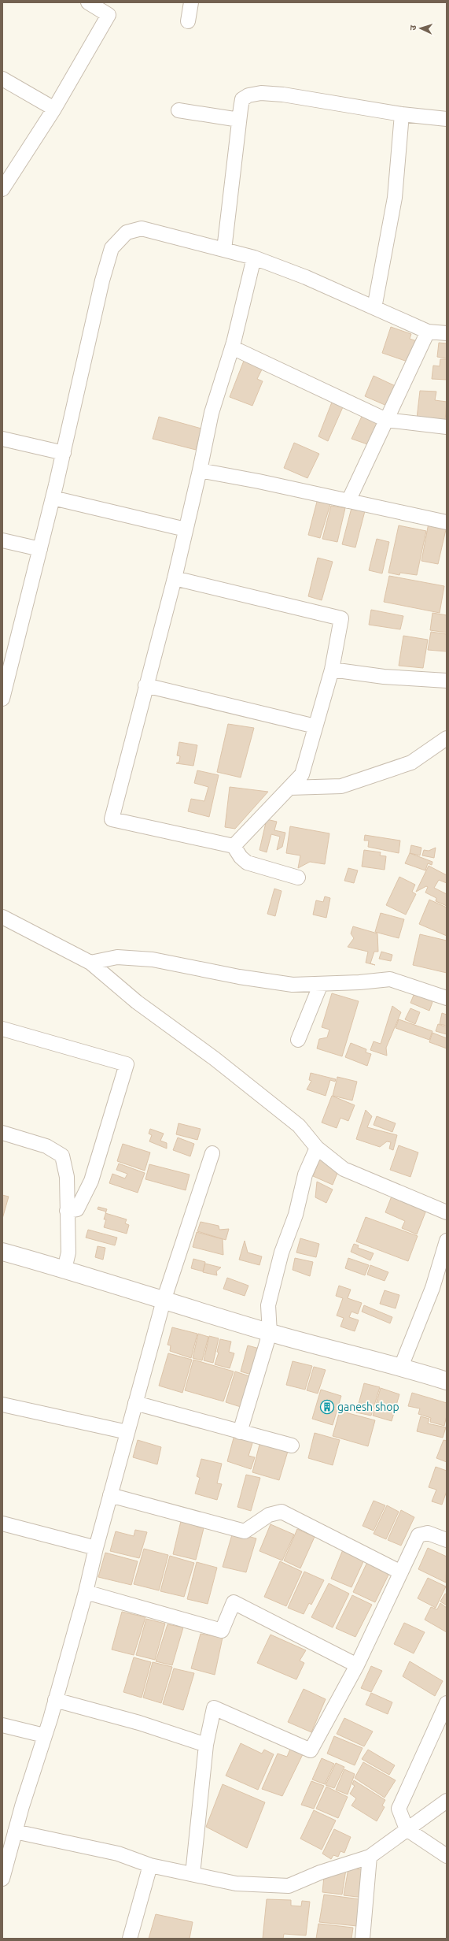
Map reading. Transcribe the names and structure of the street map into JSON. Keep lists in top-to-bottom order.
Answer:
{
  "places": {
    "building": ["ganesh shop"]
  },
  "north": "left"
}
